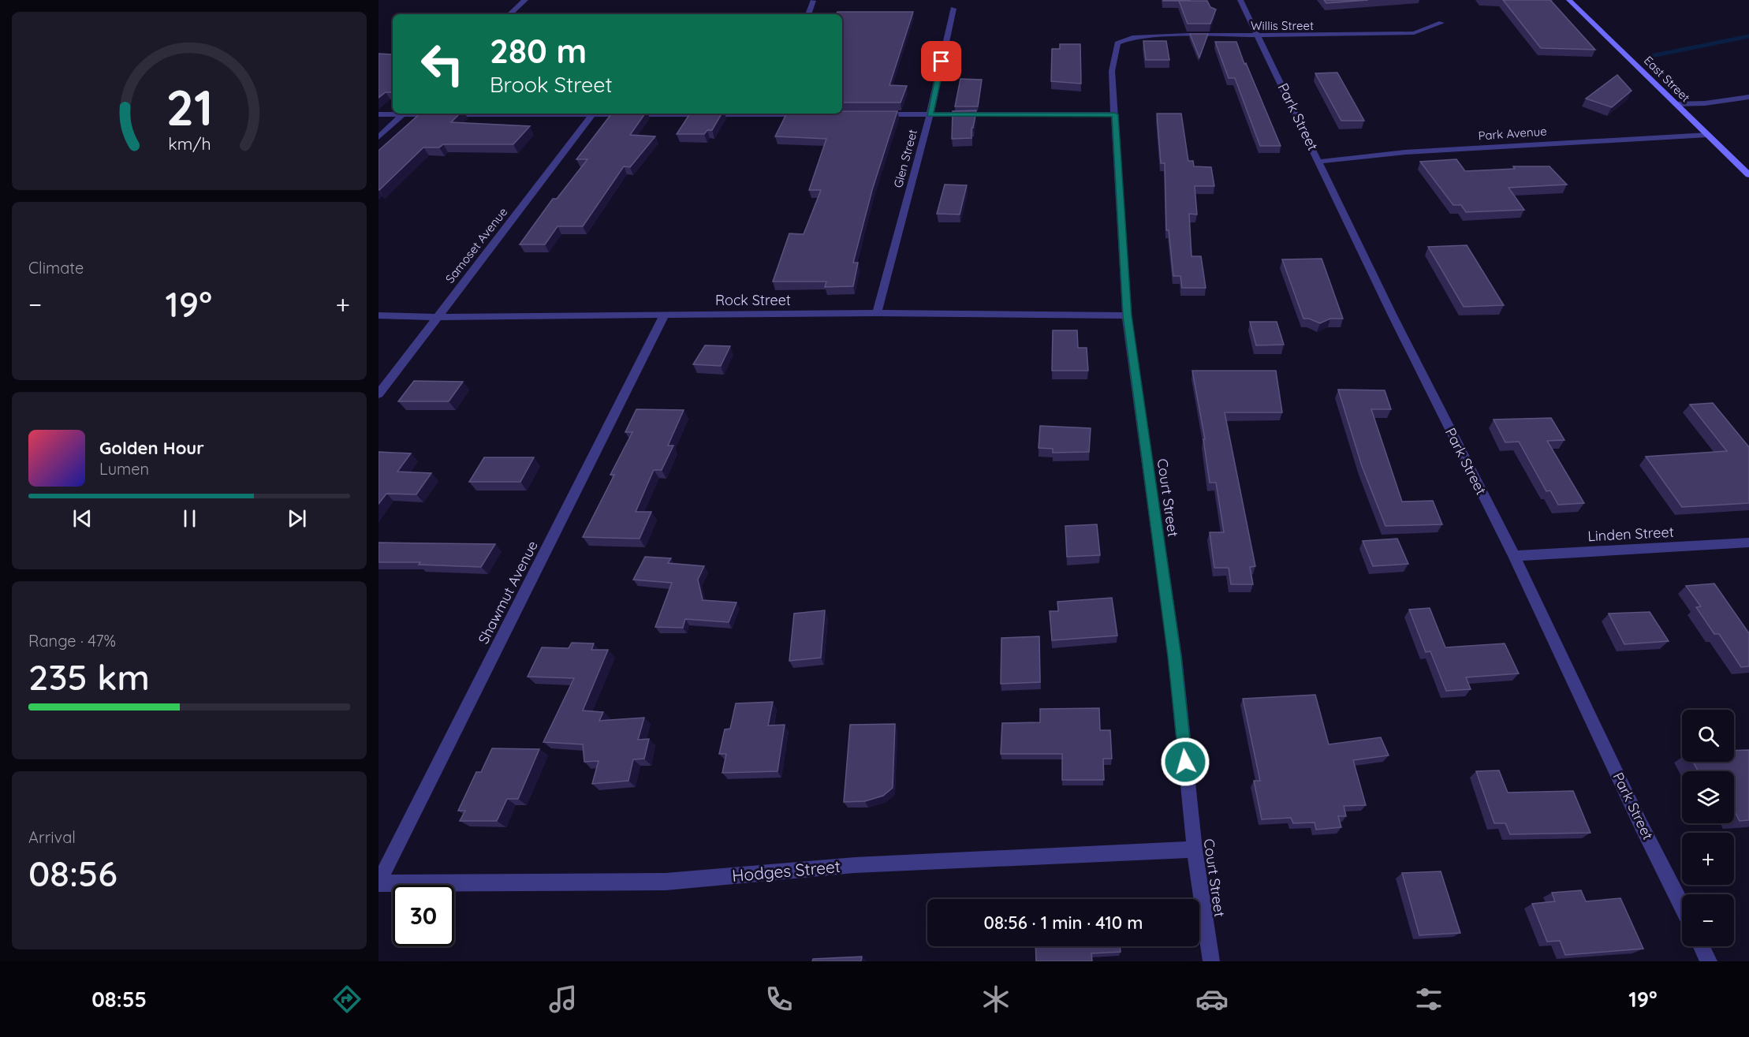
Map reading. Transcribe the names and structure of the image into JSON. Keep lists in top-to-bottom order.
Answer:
{
  "streets": {
    "main road": ["East Street"],
    "street": [
      "Willis Street",
      "Park Street",
      "Park Avenue",
      "Glen Street",
      "Samoset Avenue",
      "Rock Street",
      "Court Street",
      "Linden Street",
      "Shawmut Avenue",
      "Hodges Street"
    ]
  },
  "crossings": [
    ["Willis Street", "Park Street"],
    ["Willis Street", "Court Street"],
    ["East Street", "Park Avenue"],
    ["Park Street", "Park Avenue"],
    ["Park Street", "Linden Street"],
    ["Glen Street", "Rock Street"],
    ["Samoset Avenue", "Rock Street"],
    ["Rock Street", "Court Street"],
    ["Rock Street", "Shawmut Avenue"],
    ["Court Street", "Hodges Street"],
    ["Shawmut Avenue", "Hodges Street"]
  ],
  "page": {
    "turn": ["280 m", "Brook Street"],
    "tile": [
      "Climate",
      ["Range · 47%", "235 km"],
      ["Arrival", "08:56"]
    ],
    "heat": ["−", "19°", "+"],
    "song": ["Golden Hour", "Lumen"],
    "map_buttons": ["+", "−"],
    "limit": "30",
    "trip": "08:56 · 1 min · 410 m",
    "tabs": ["08:55", "19°"],
    "gauge": ["21", "km/h"]
  }
}
